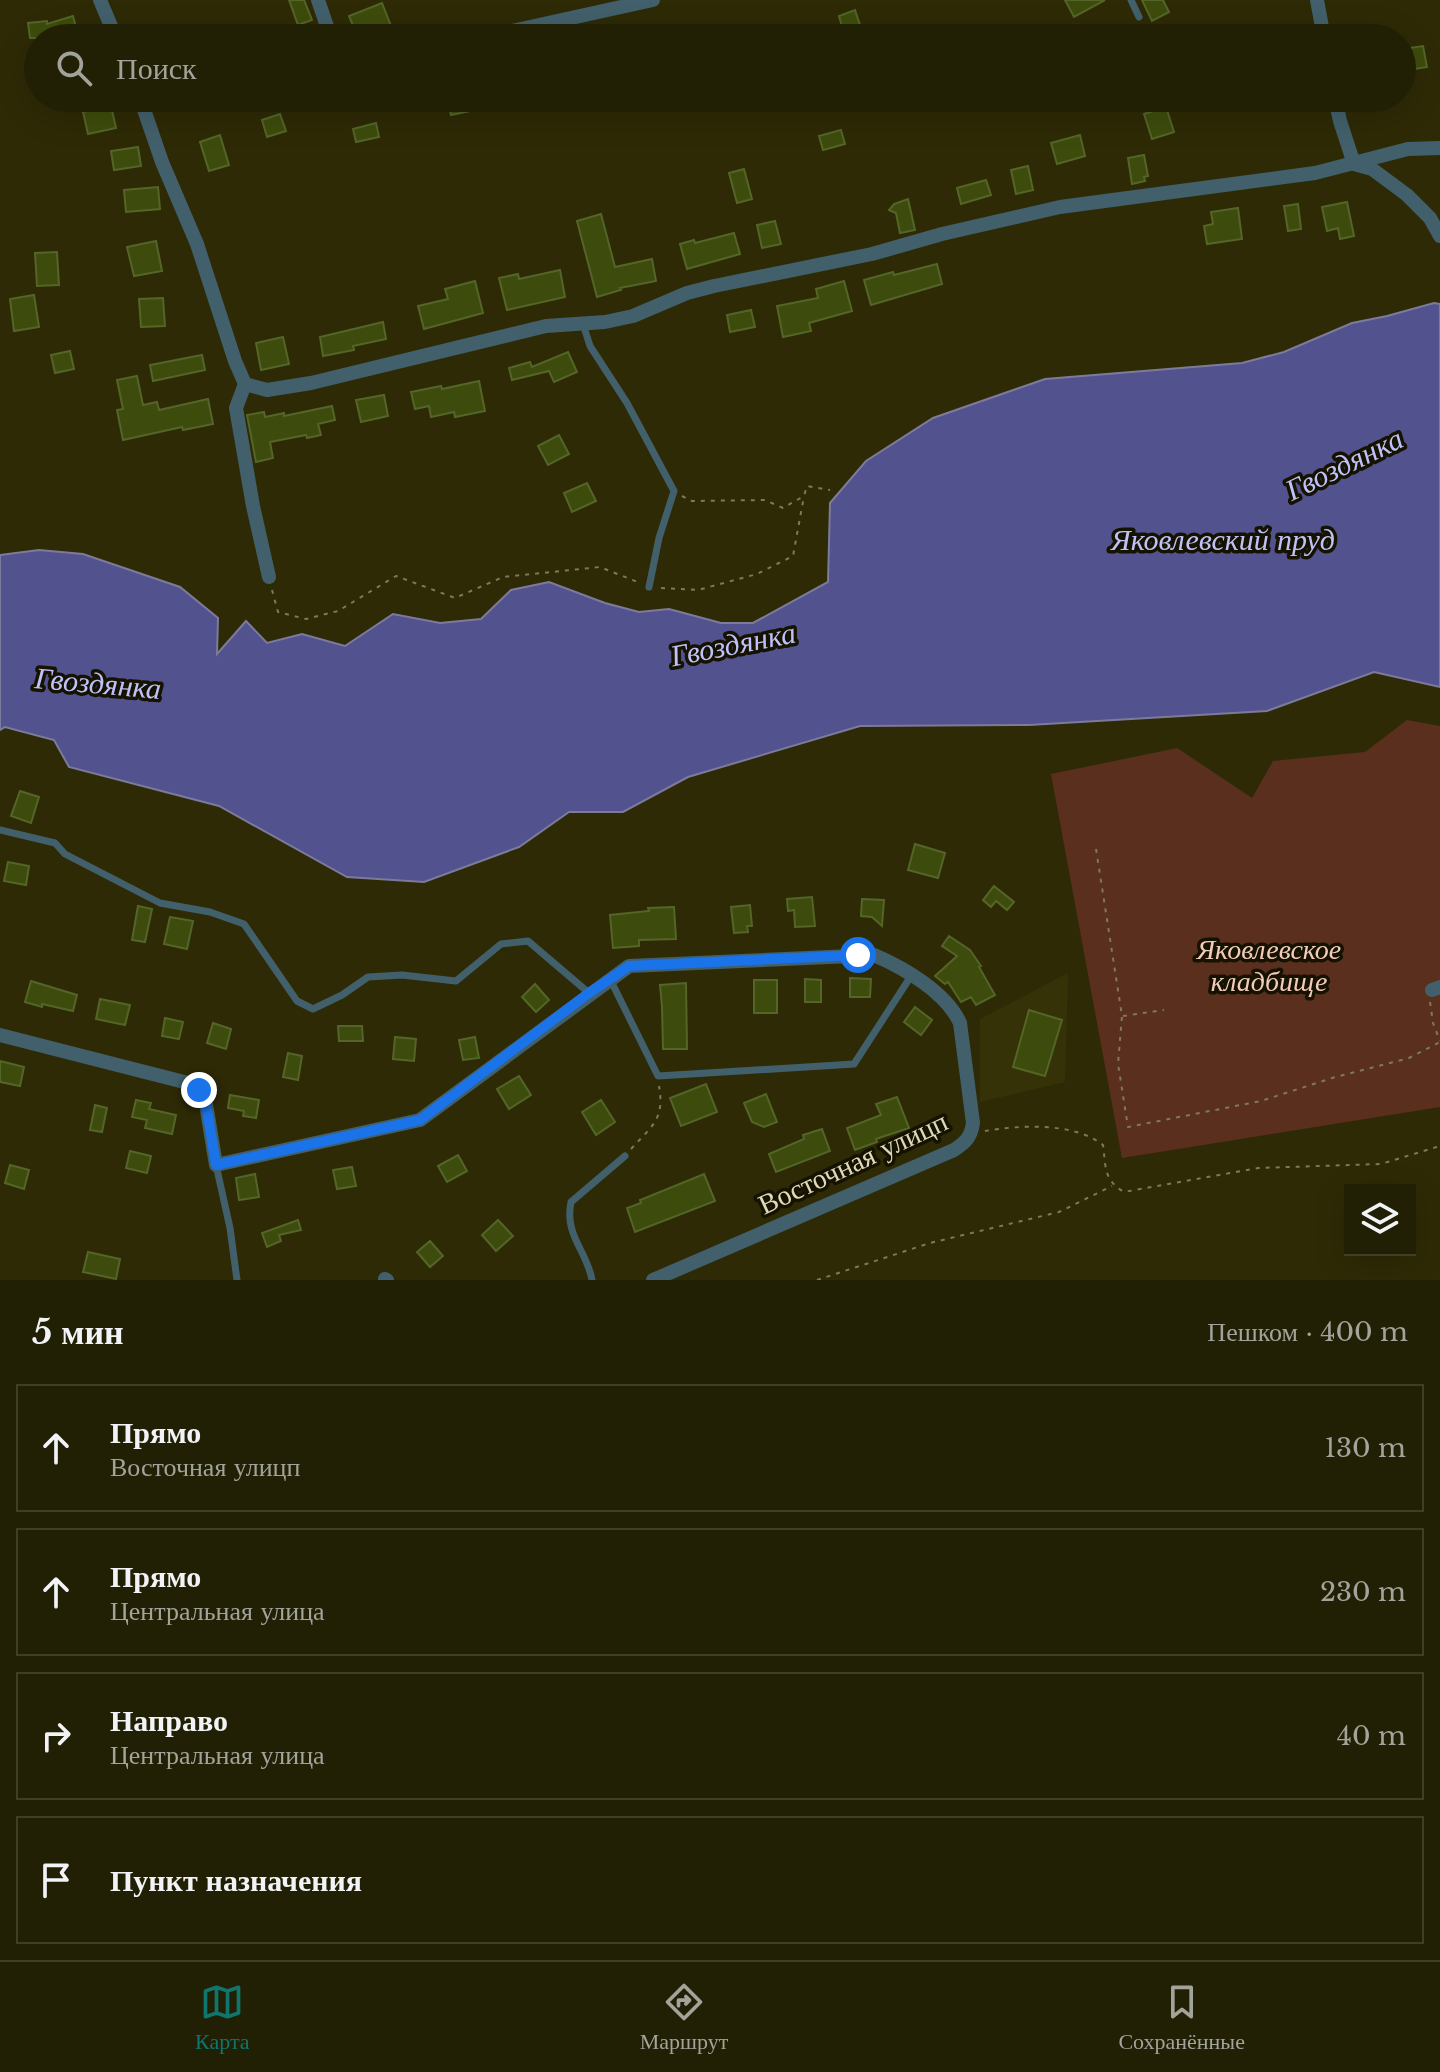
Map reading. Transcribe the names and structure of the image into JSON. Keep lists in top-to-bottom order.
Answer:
{
  "streets": {
    "street": ["Восточная улицп"]
  },
  "water": ["Гвоздянка", "Яковлевский пруд"],
  "parks": ["Яковлевское кладбище"],
  "page": {
    "search": "Поиск",
    "heading": ["5 мин", "Пешком · 400 m"],
    "list": [
      ["Прямо", "Восточная улицп", "130 m"],
      ["Прямо", "Центральная улица", "230 m"],
      ["Направо", "Центральная улица", "40 m"],
      "Пункт назначения"
    ],
    "nav": ["Карта", "Маршрут", "Сохранённые"]
  }
}
